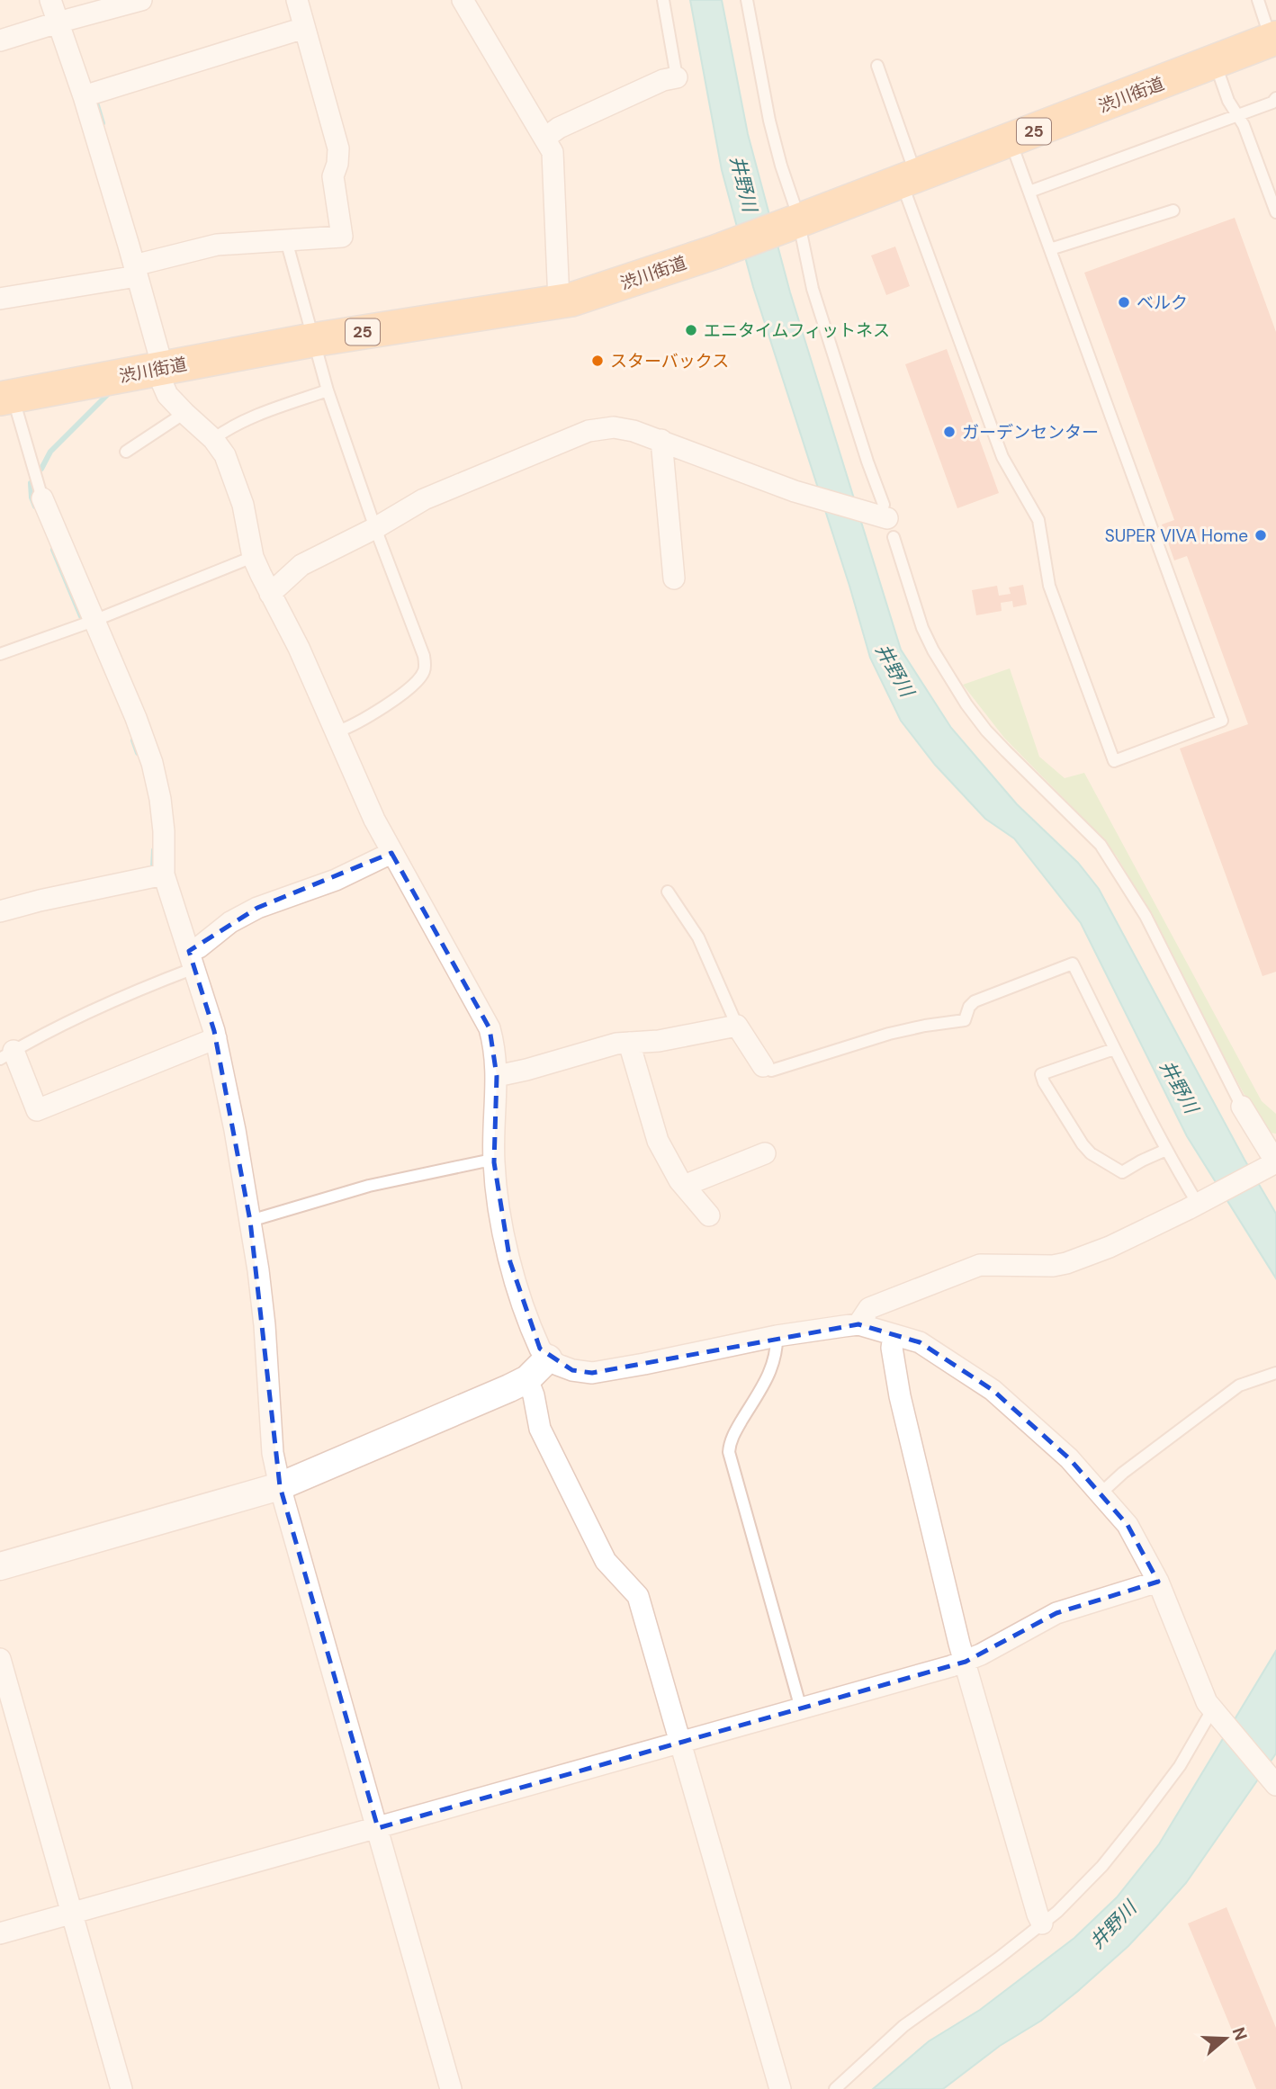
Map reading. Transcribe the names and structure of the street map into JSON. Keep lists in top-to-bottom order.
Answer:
{
  "streets": {
    "main road": ["渋川街道", "25"]
  },
  "water": ["井野川"],
  "places": [
    "ベルク",
    "エニタイムフィットネス",
    "スターバックス",
    "ガーデンセンター",
    "SUPER VIVA Home"
  ],
  "north": "right"
}
